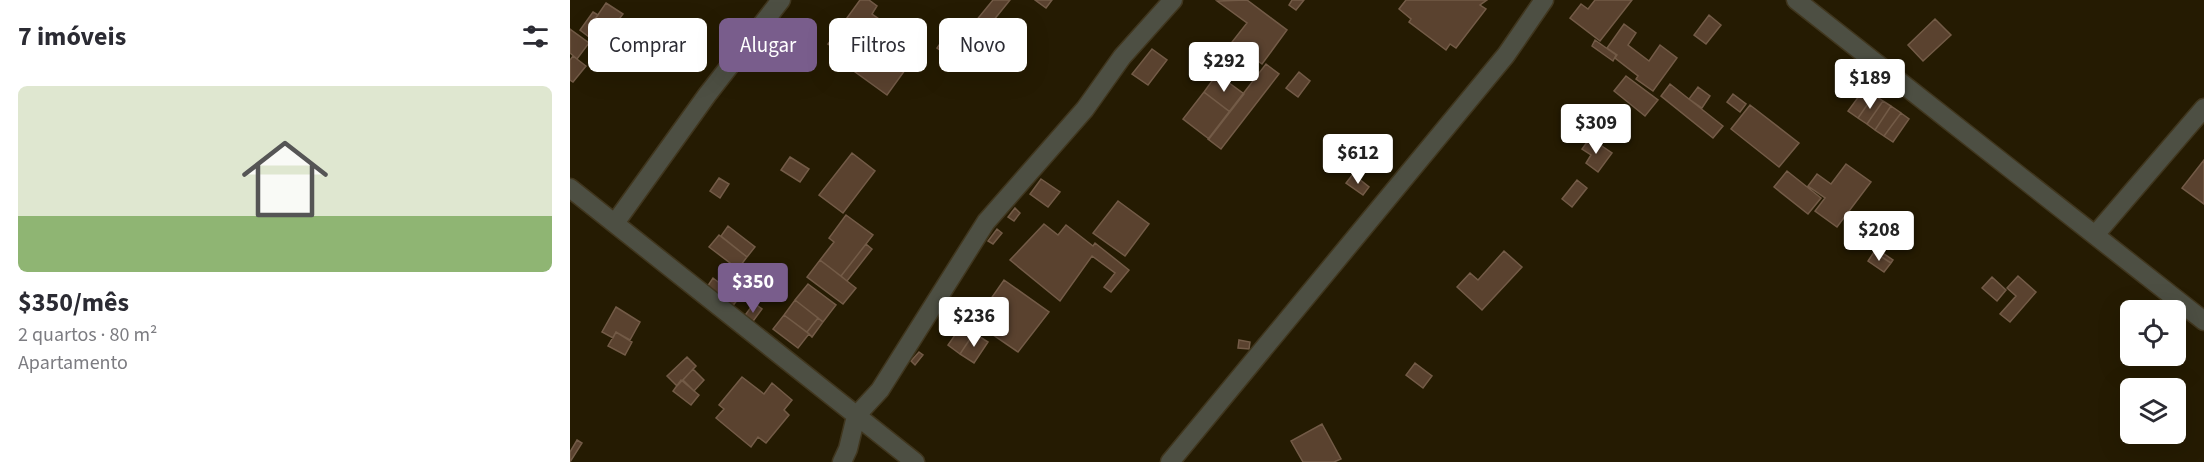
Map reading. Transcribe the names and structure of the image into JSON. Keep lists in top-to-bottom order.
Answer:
{
  "page": {
    "heading": "7 imóveis",
    "chip": [
      "Comprar",
      "Alugar",
      "Filtros",
      "Novo"
    ],
    "price": [
      "$292",
      "$189",
      "$309",
      "$612",
      "$208",
      "$350",
      "$236"
    ],
    "list": [
      {
        "name": "$350/mês",
        "note": "2 quartos · 80 m² · Apartamento"
      }
    ]
  }
}
